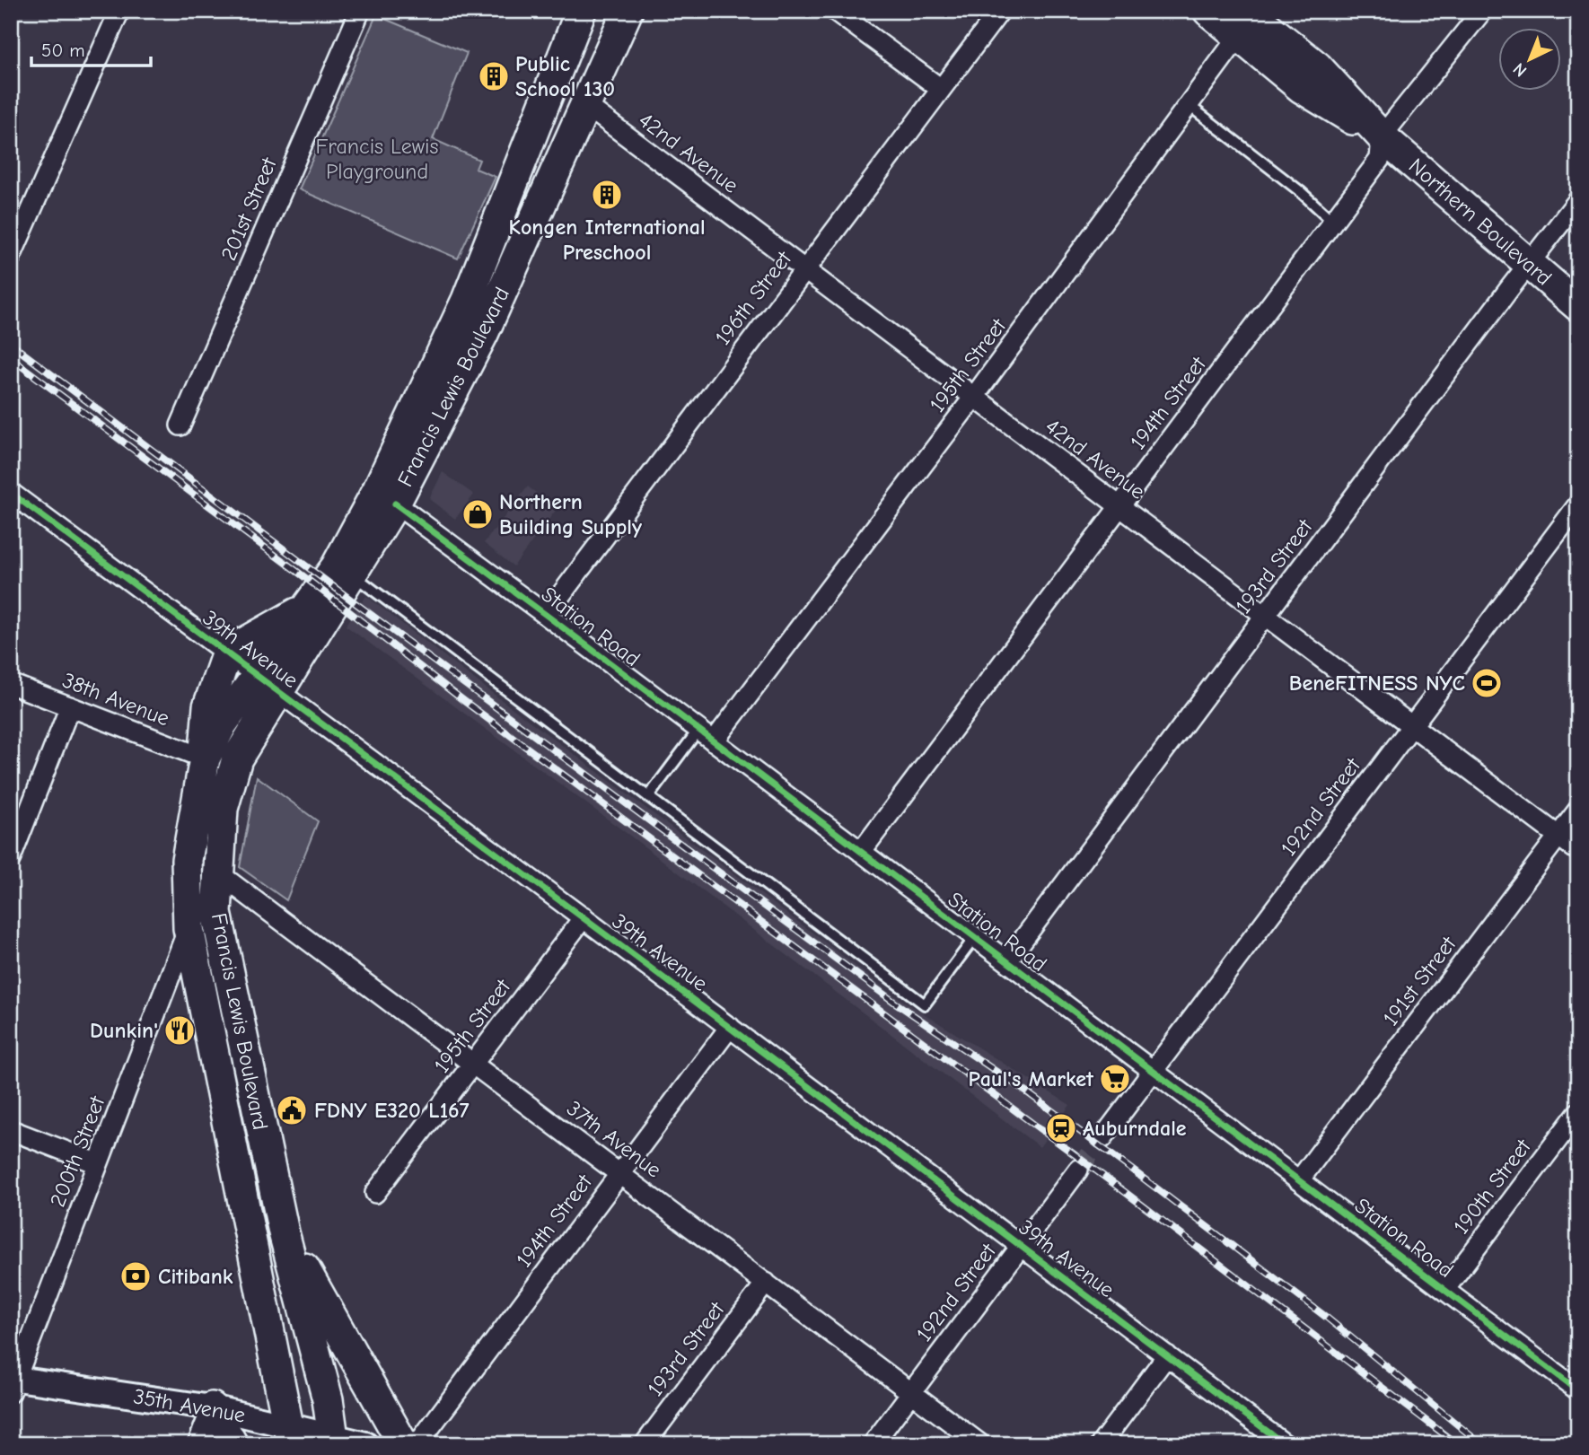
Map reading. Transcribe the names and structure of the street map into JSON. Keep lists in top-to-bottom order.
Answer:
{
  "streets": {
    "main road": ["Northern Boulevard", "Francis Lewis Boulevard"],
    "street": [
      "42nd Avenue",
      "201st Street",
      "196th Street",
      "195th Street",
      "194th Street",
      "193rd Street",
      "Station Road",
      "39th Avenue",
      "38th Avenue",
      "192nd Street",
      "191st Street",
      "37th Avenue",
      "200th Street",
      "190th Street",
      "35th Avenue"
    ]
  },
  "crossings": [
    ["42nd Avenue", "196th Street"],
    ["42nd Avenue", "195th Street"],
    ["42nd Avenue", "Francis Lewis Boulevard"],
    ["42nd Avenue", "194th Street"],
    ["42nd Avenue", "193rd Street"],
    ["42nd Avenue", "192nd Street"],
    ["42nd Avenue", "191st Street"],
    ["Northern Boulevard", "195th Street"],
    ["Northern Boulevard", "194th Street"],
    ["Northern Boulevard", "193rd Street"],
    ["196th Street", "Station Road"],
    ["195th Street", "Station Road"],
    ["195th Street", "39th Avenue"],
    ["195th Street", "37th Avenue"],
    ["Francis Lewis Boulevard", "Station Road"],
    ["Francis Lewis Boulevard", "39th Avenue"],
    ["Francis Lewis Boulevard", "38th Avenue"],
    ["Francis Lewis Boulevard", "37th Avenue"],
    ["Francis Lewis Boulevard", "200th Street"],
    ["Francis Lewis Boulevard", "35th Avenue"],
    ["194th Street", "Station Road"],
    ["194th Street", "39th Avenue"],
    ["194th Street", "37th Avenue"],
    ["193rd Street", "Station Road"],
    ["193rd Street", "37th Avenue"],
    ["Station Road", "192nd Street"],
    ["Station Road", "191st Street"],
    ["Station Road", "190th Street"],
    ["39th Avenue", "192nd Street"],
    ["192nd Street", "37th Avenue"],
    ["200th Street", "35th Avenue"]
  ],
  "parks": ["Francis Lewis Playground"],
  "places": {
    "building": ["Public School 130", "Kongen International Preschool"],
    "shop": ["Northern Building Supply"],
    "sports": ["BeneFITNESS NYC"],
    "restaurant": ["Dunkin'"],
    "supermarket": ["Paul's Market"],
    "public building": ["FDNY E320 L167"],
    "station": ["Auburndale"],
    "bank": ["Citibank"]
  },
  "scale_bar": "50 m",
  "north": "bottom left"
}
